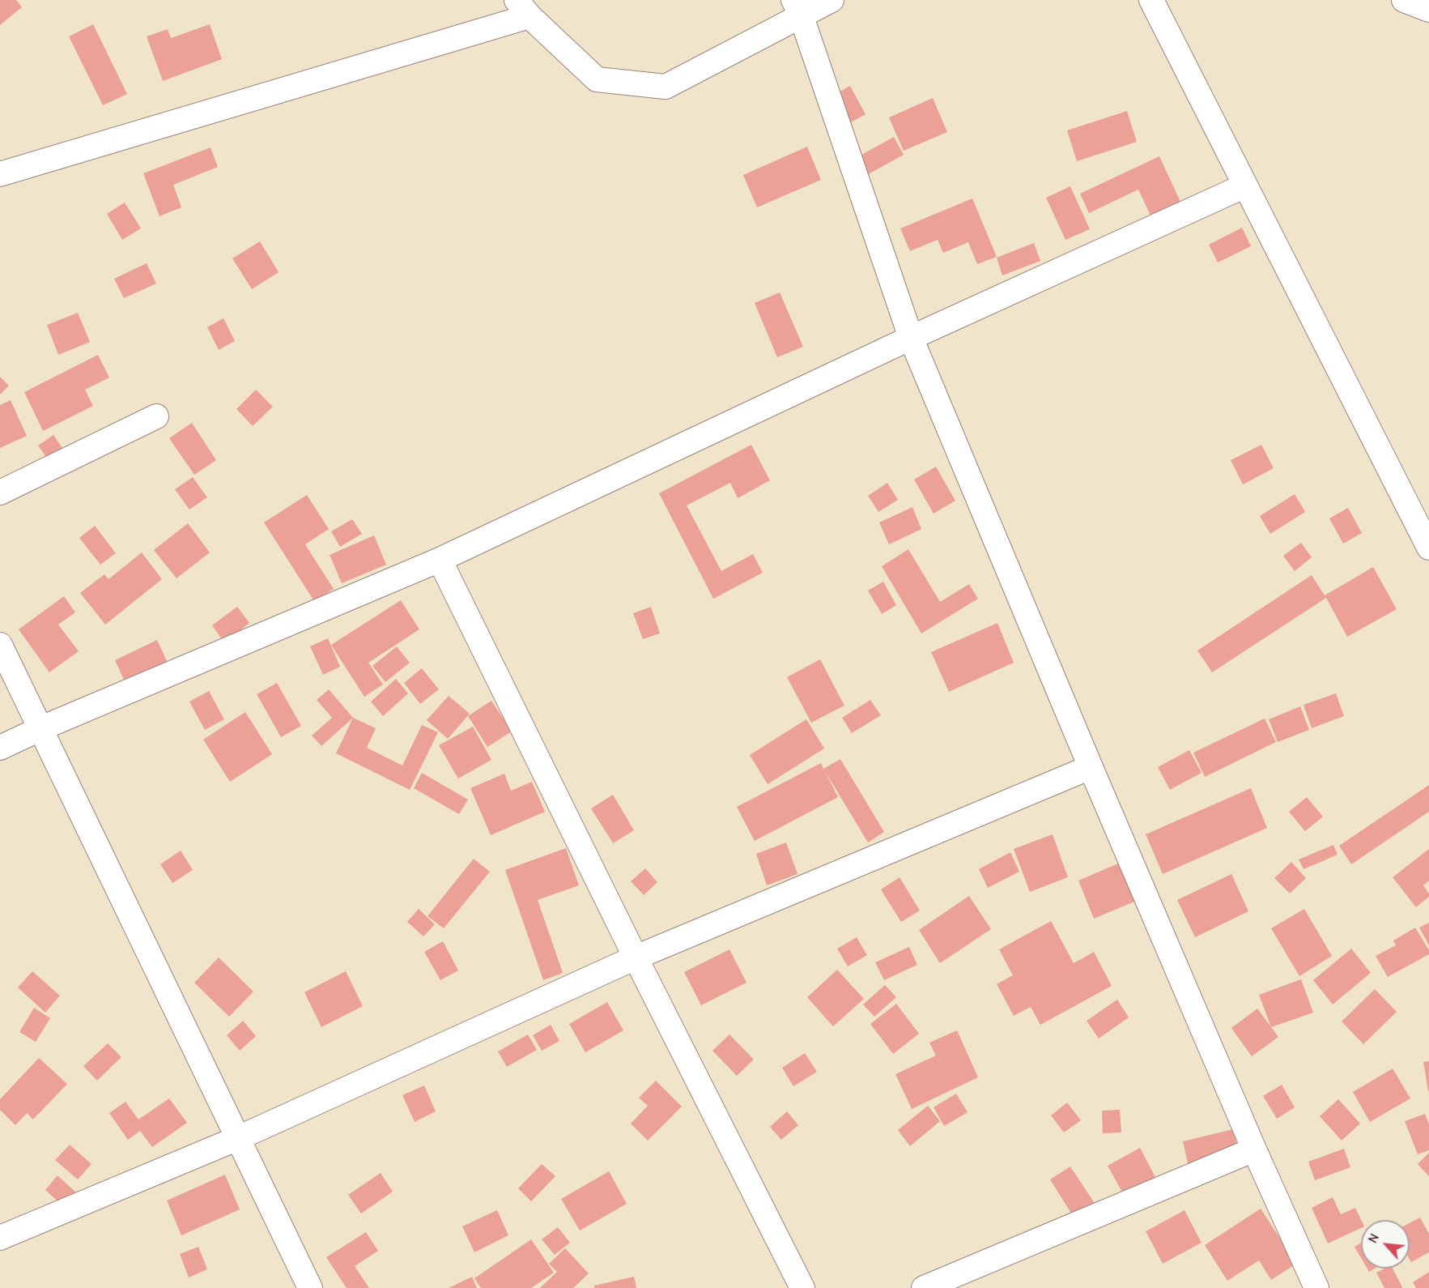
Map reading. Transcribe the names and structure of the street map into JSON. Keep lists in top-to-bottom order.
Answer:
{
  "north": "top left"
}
